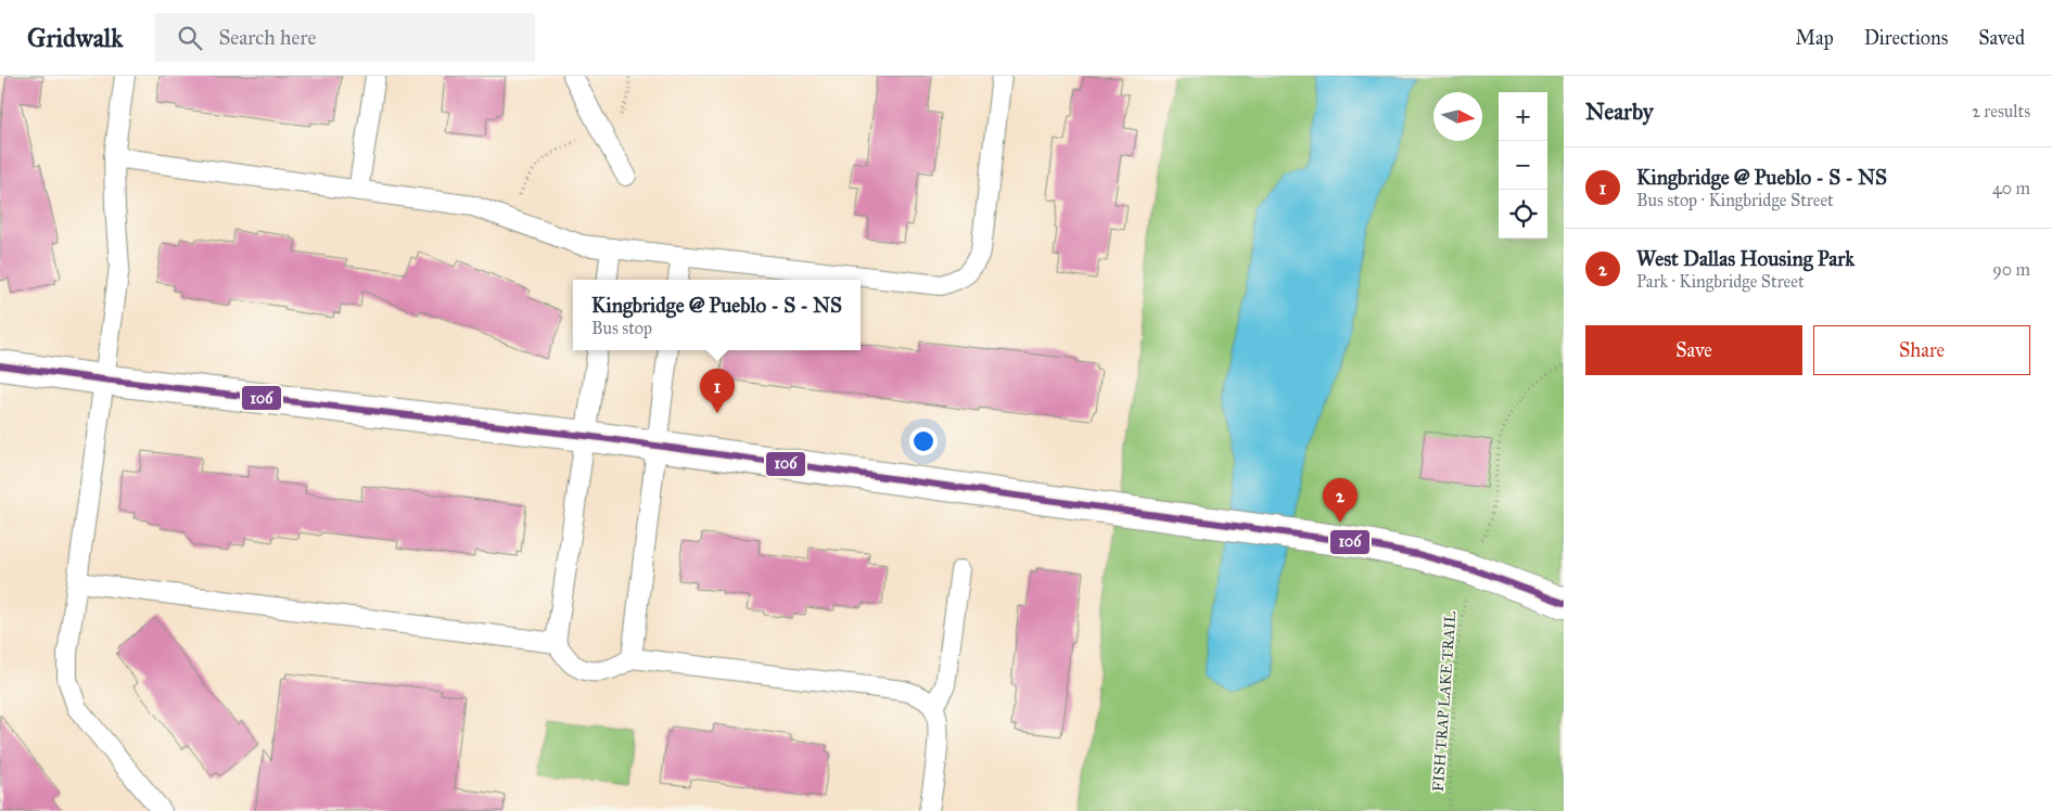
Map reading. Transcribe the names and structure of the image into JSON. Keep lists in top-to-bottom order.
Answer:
{
  "streets": {
    "path": ["FISH TRAP LAKE TRAIL"]
  },
  "lines": ["transit line 106"],
  "north": "right",
  "page": {
    "header": "Gridwalk",
    "search": "Search here",
    "nav": ["Map", "Directions", "Saved"],
    "heading": ["Nearby", "2 results"],
    "map_buttons": ["+", "−"],
    "list": [
      {
        "mark": "1",
        "name": "Kingbridge @ Pueblo - S - NS",
        "note": "Bus stop · Kingbridge Street",
        "value": "40 m"
      },
      {
        "mark": "2",
        "name": "West Dallas Housing Park",
        "note": "Park · Kingbridge Street",
        "value": "90 m"
      }
    ],
    "popup": ["Kingbridge @ Pueblo - S - NS", "Bus stop"],
    "buttons": ["Save", "Share"],
    "pins": ["1", "2"]
  }
}
